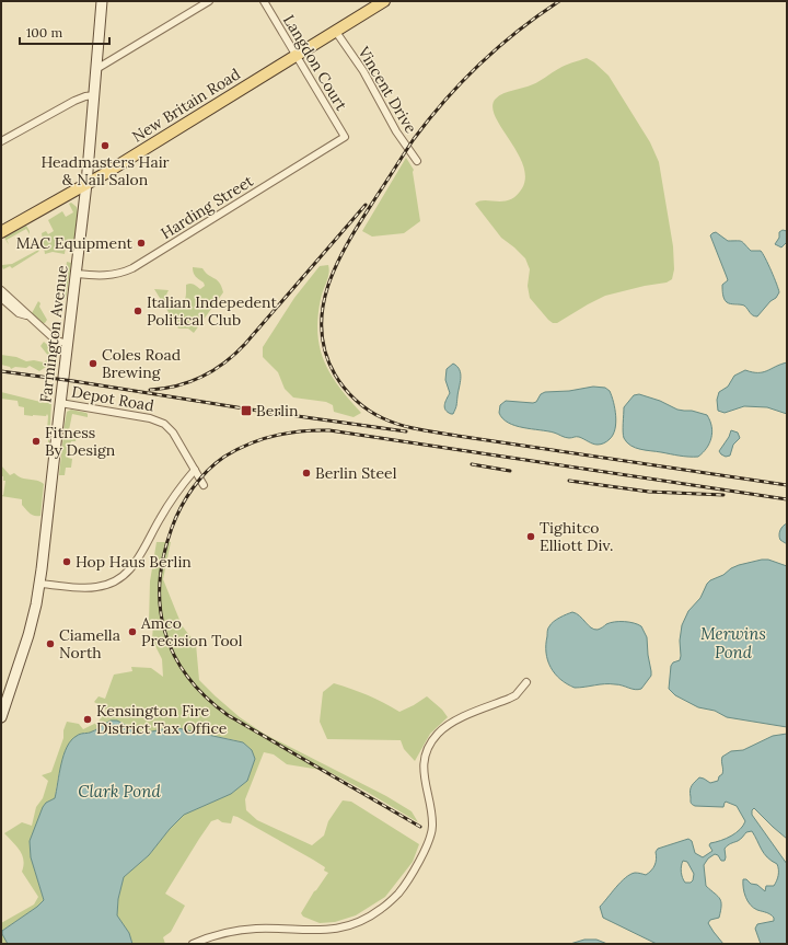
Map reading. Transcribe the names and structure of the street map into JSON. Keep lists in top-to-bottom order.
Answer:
{
  "streets": {
    "main road": ["New Britain Road", "Farmington Avenue"],
    "street": [
      "Langdon Court",
      "Vincent Drive",
      "Harding Street",
      "Depot Road"
    ]
  },
  "crossings": [
    ["Langdon Court", "New Britain Road"],
    ["Langdon Court", "Harding Street"],
    ["Vincent Drive", "New Britain Road"],
    ["New Britain Road", "Farmington Avenue"],
    ["Harding Street", "Farmington Avenue"],
    ["Farmington Avenue", "Depot Road"]
  ],
  "water": ["Merwins Pond", "Clark Pond"],
  "places": {
    "other": [
      "Headmasters Hair & Nail Salon",
      "MAC Equipment",
      "Italian Indepedent Political Club",
      "Coles Road Brewing",
      "Fitness By Design",
      "Berlin Steel",
      "Tighitco Elliott Div.",
      "Hop Haus Berlin",
      "Amco Precision Tool",
      "Ciamella North",
      "Kensington Fire District Tax Office"
    ],
    "transit": ["Berlin"]
  },
  "scale_bar": "100 m"
}
